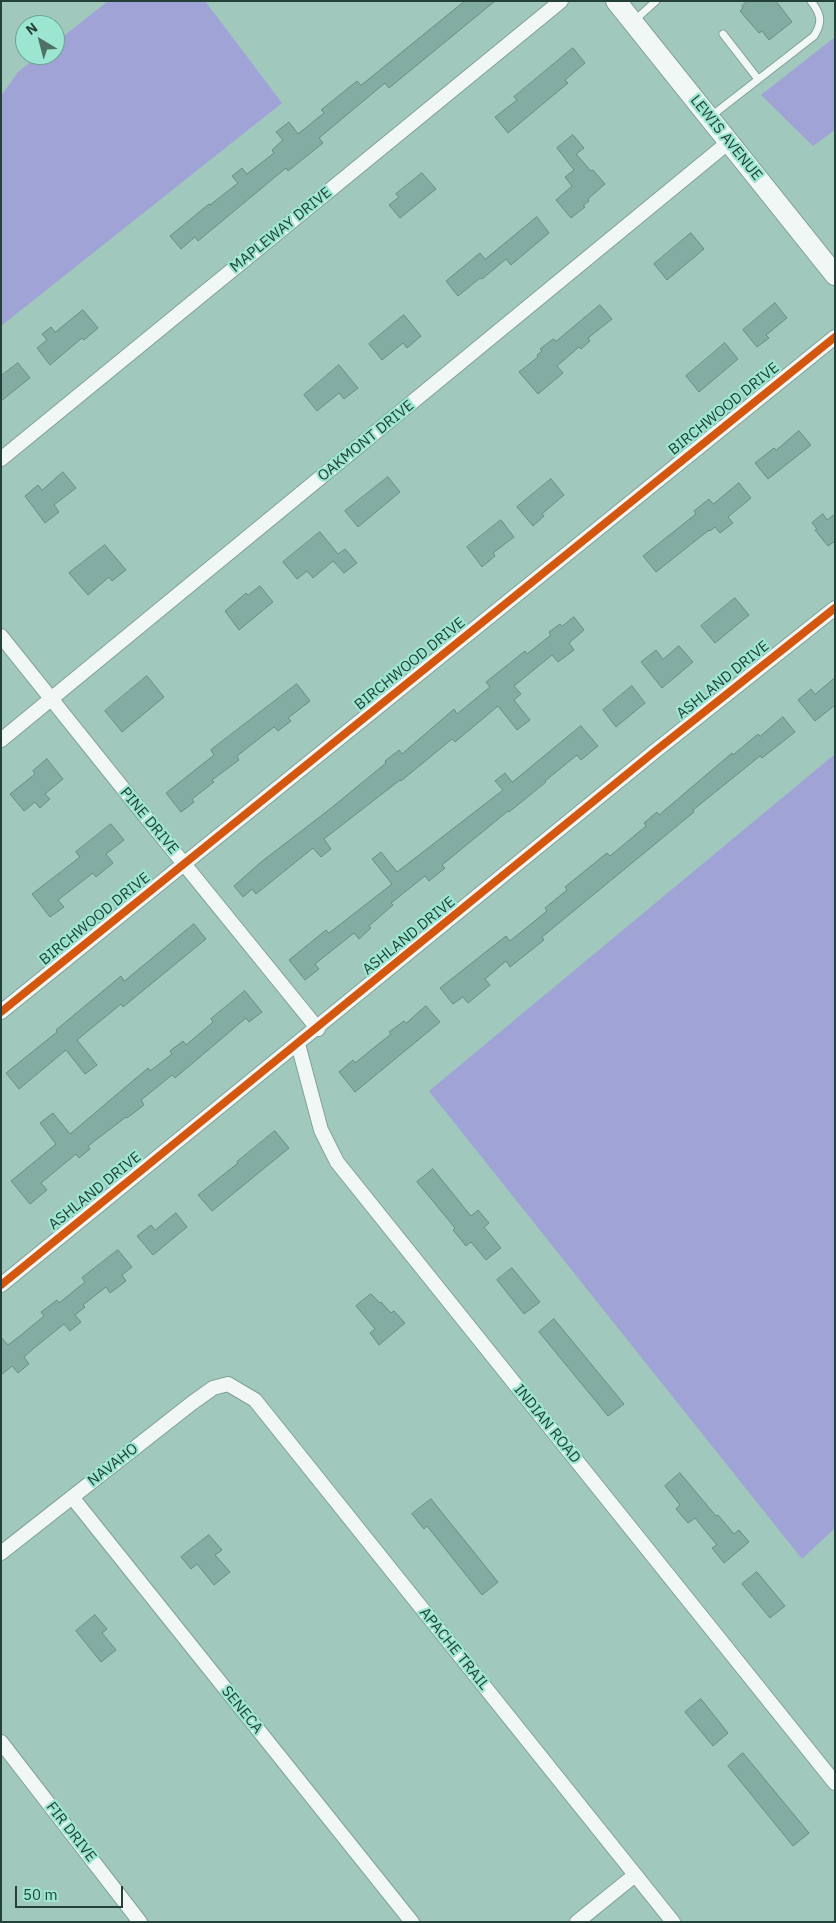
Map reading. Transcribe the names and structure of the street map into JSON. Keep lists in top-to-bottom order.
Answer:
{
  "streets": {
    "main road": ["LEWIS AVENUE"],
    "street": [
      "MAPLEWAY DRIVE",
      "BIRCHWOOD DRIVE",
      "OAKMONT DRIVE",
      "ASHLAND DRIVE",
      "PINE DRIVE",
      "INDIAN ROAD",
      "NAVAHO",
      "APACHE TRAIL",
      "SENECA",
      "FIR DRIVE"
    ]
  },
  "crossings": [
    ["LEWIS AVENUE", "OAKMONT DRIVE"],
    ["BIRCHWOOD DRIVE", "PINE DRIVE"],
    ["OAKMONT DRIVE", "PINE DRIVE"],
    ["ASHLAND DRIVE", "PINE DRIVE"],
    ["ASHLAND DRIVE", "INDIAN ROAD"],
    ["NAVAHO", "APACHE TRAIL"],
    ["NAVAHO", "SENECA"]
  ],
  "scale_bar": "50 m",
  "north": "top left"
}
